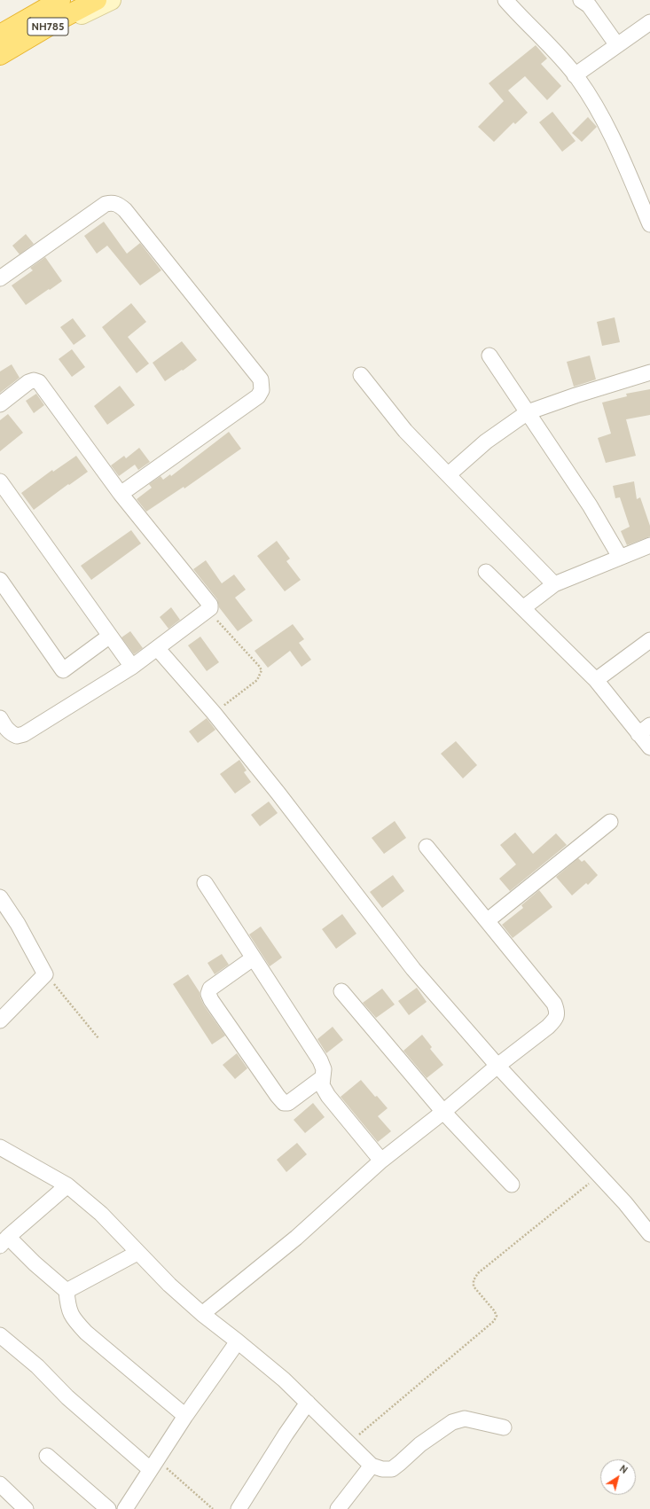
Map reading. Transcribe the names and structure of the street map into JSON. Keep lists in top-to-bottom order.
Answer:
{
  "streets": {
    "highway": ["NH785"]
  },
  "north": "top right"
}
